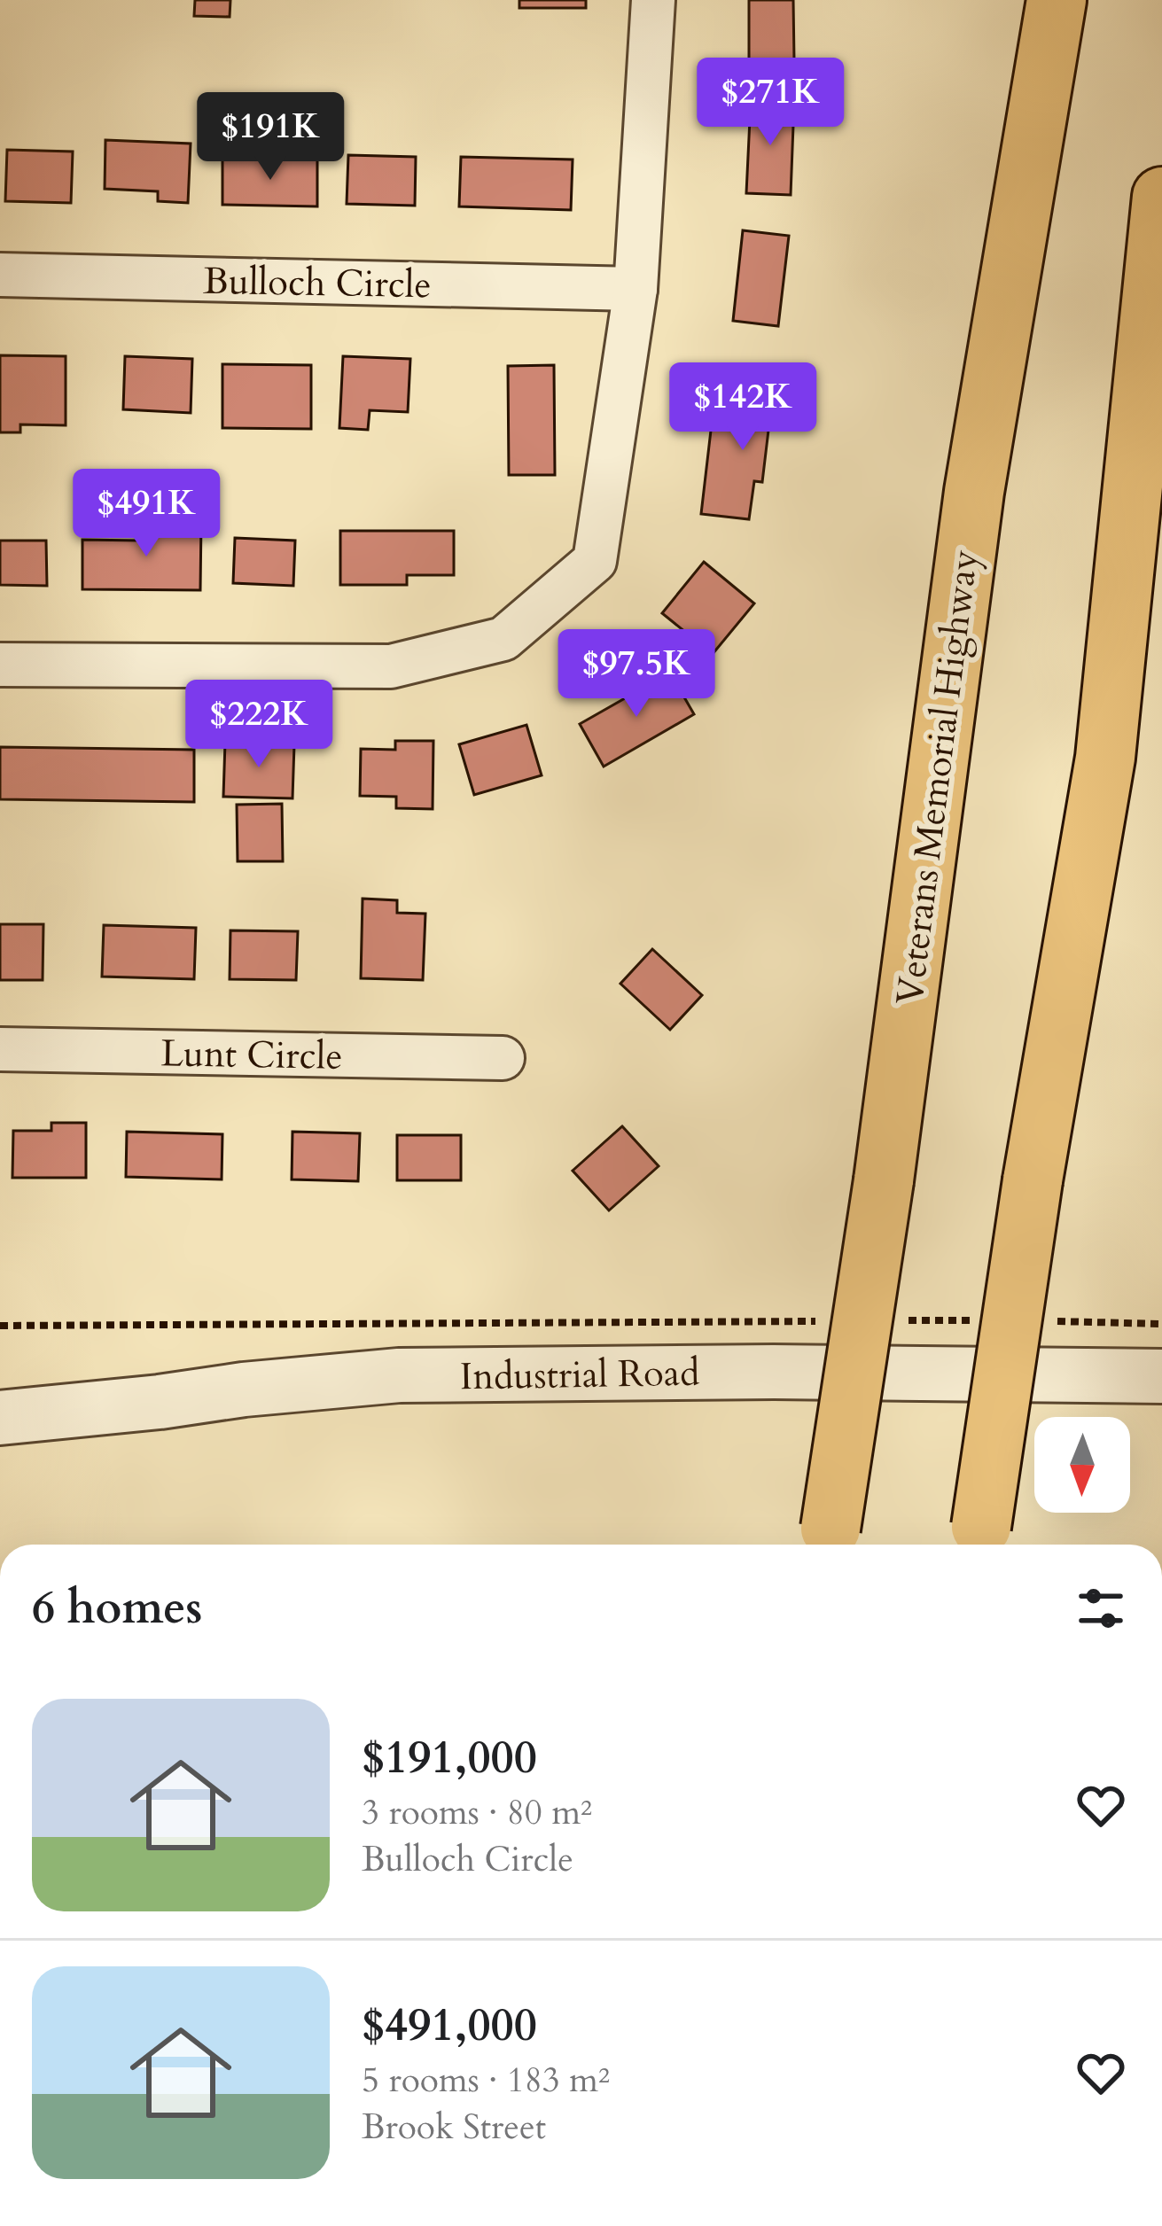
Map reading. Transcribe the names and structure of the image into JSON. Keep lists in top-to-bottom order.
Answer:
{
  "streets": {
    "highway": ["Veterans Memorial Highway"],
    "street": ["Bulloch Circle", "Lunt Circle", "Industrial Road"]
  },
  "north": "bottom",
  "page": {
    "price": [
      "$271K",
      "$191K",
      "$142K",
      "$491K",
      "$97.5K",
      "$222K"
    ],
    "heading": "6 homes",
    "list": [
      {
        "name": "$191,000",
        "note": "3 rooms · 80 m² · Bulloch Circle"
      },
      {
        "name": "$491,000",
        "note": "5 rooms · 183 m² · Brook Street"
      }
    ]
  }
}
